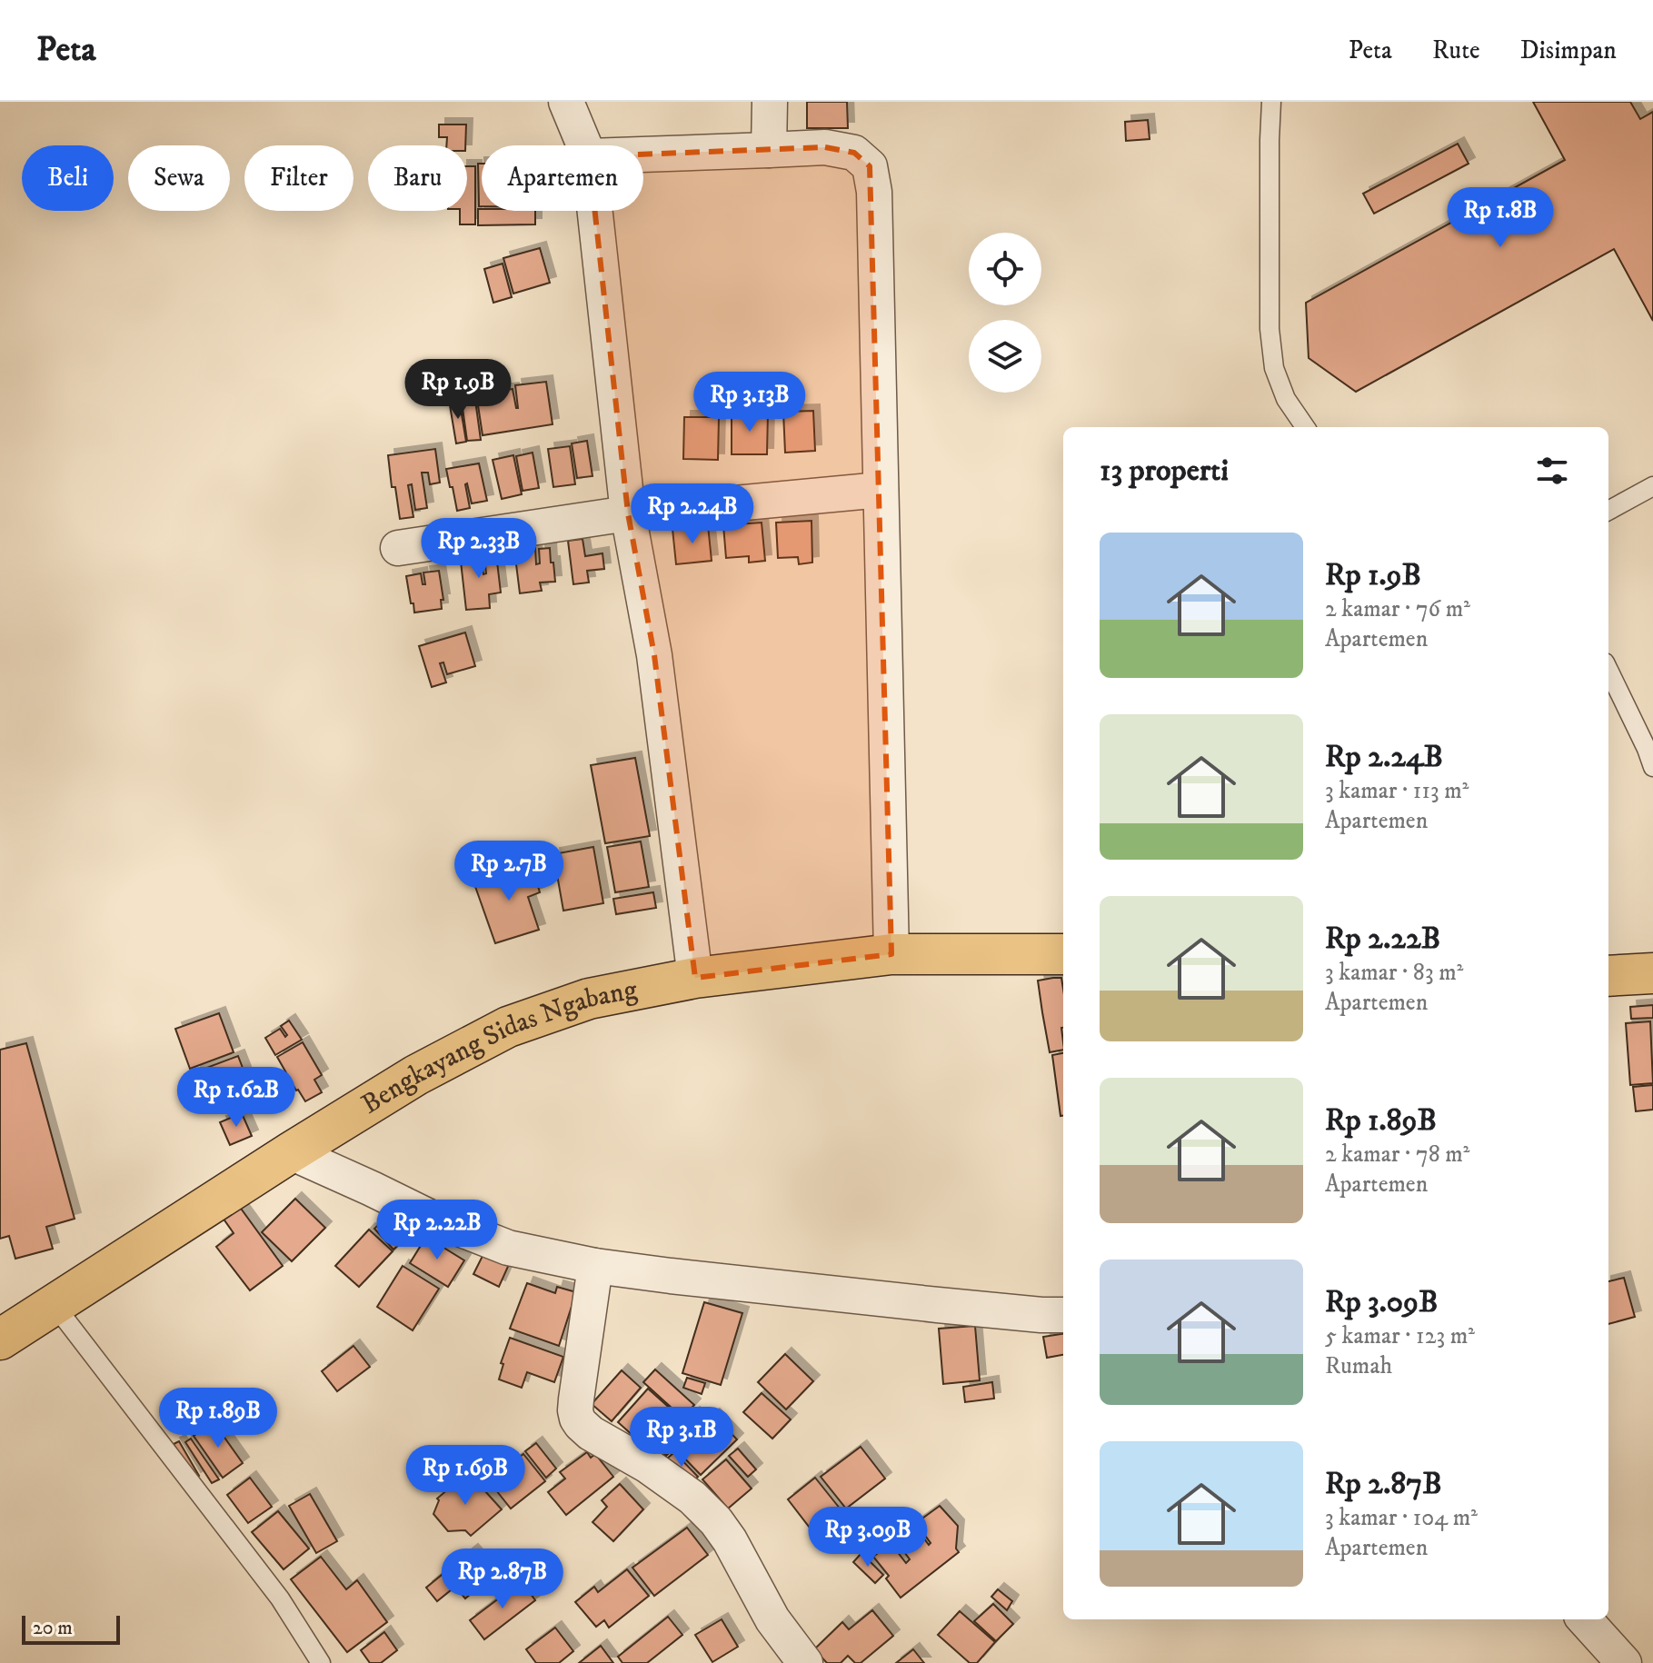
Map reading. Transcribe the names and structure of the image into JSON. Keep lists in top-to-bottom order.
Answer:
{
  "streets": {
    "highway": ["Bengkayang Sidas Ngabang"]
  },
  "scale_bar": "20 m",
  "page": {
    "header": "Peta",
    "nav": ["Peta", "Rute", "Disimpan"],
    "chip": [
      "Beli",
      "Sewa",
      "Filter",
      "Baru",
      "Apartemen"
    ],
    "price": [
      "Rp 1.8B",
      "Rp 1.9B",
      "Rp 3.13B",
      "Rp 2.24B",
      "Rp 2.33B",
      "Rp 2.7B",
      "Rp 1.62B",
      "Rp 2.22B",
      "Rp 1.89B",
      "Rp 3.1B",
      "Rp 1.69B",
      "Rp 3.09B",
      "Rp 2.87B"
    ],
    "heading": "13 properti",
    "list": [
      {
        "name": "Rp 1.9B",
        "note": "2 kamar · 76 m² · Apartemen"
      },
      {
        "name": "Rp 2.24B",
        "note": "3 kamar · 113 m² · Apartemen"
      },
      {
        "name": "Rp 2.22B",
        "note": "3 kamar · 83 m² · Apartemen"
      },
      {
        "name": "Rp 1.89B",
        "note": "2 kamar · 78 m² · Apartemen"
      },
      {
        "name": "Rp 3.09B",
        "note": "5 kamar · 123 m² · Rumah"
      },
      {
        "name": "Rp 2.87B",
        "note": "3 kamar · 104 m² · Apartemen"
      }
    ],
    "scale": "20 m"
  }
}
